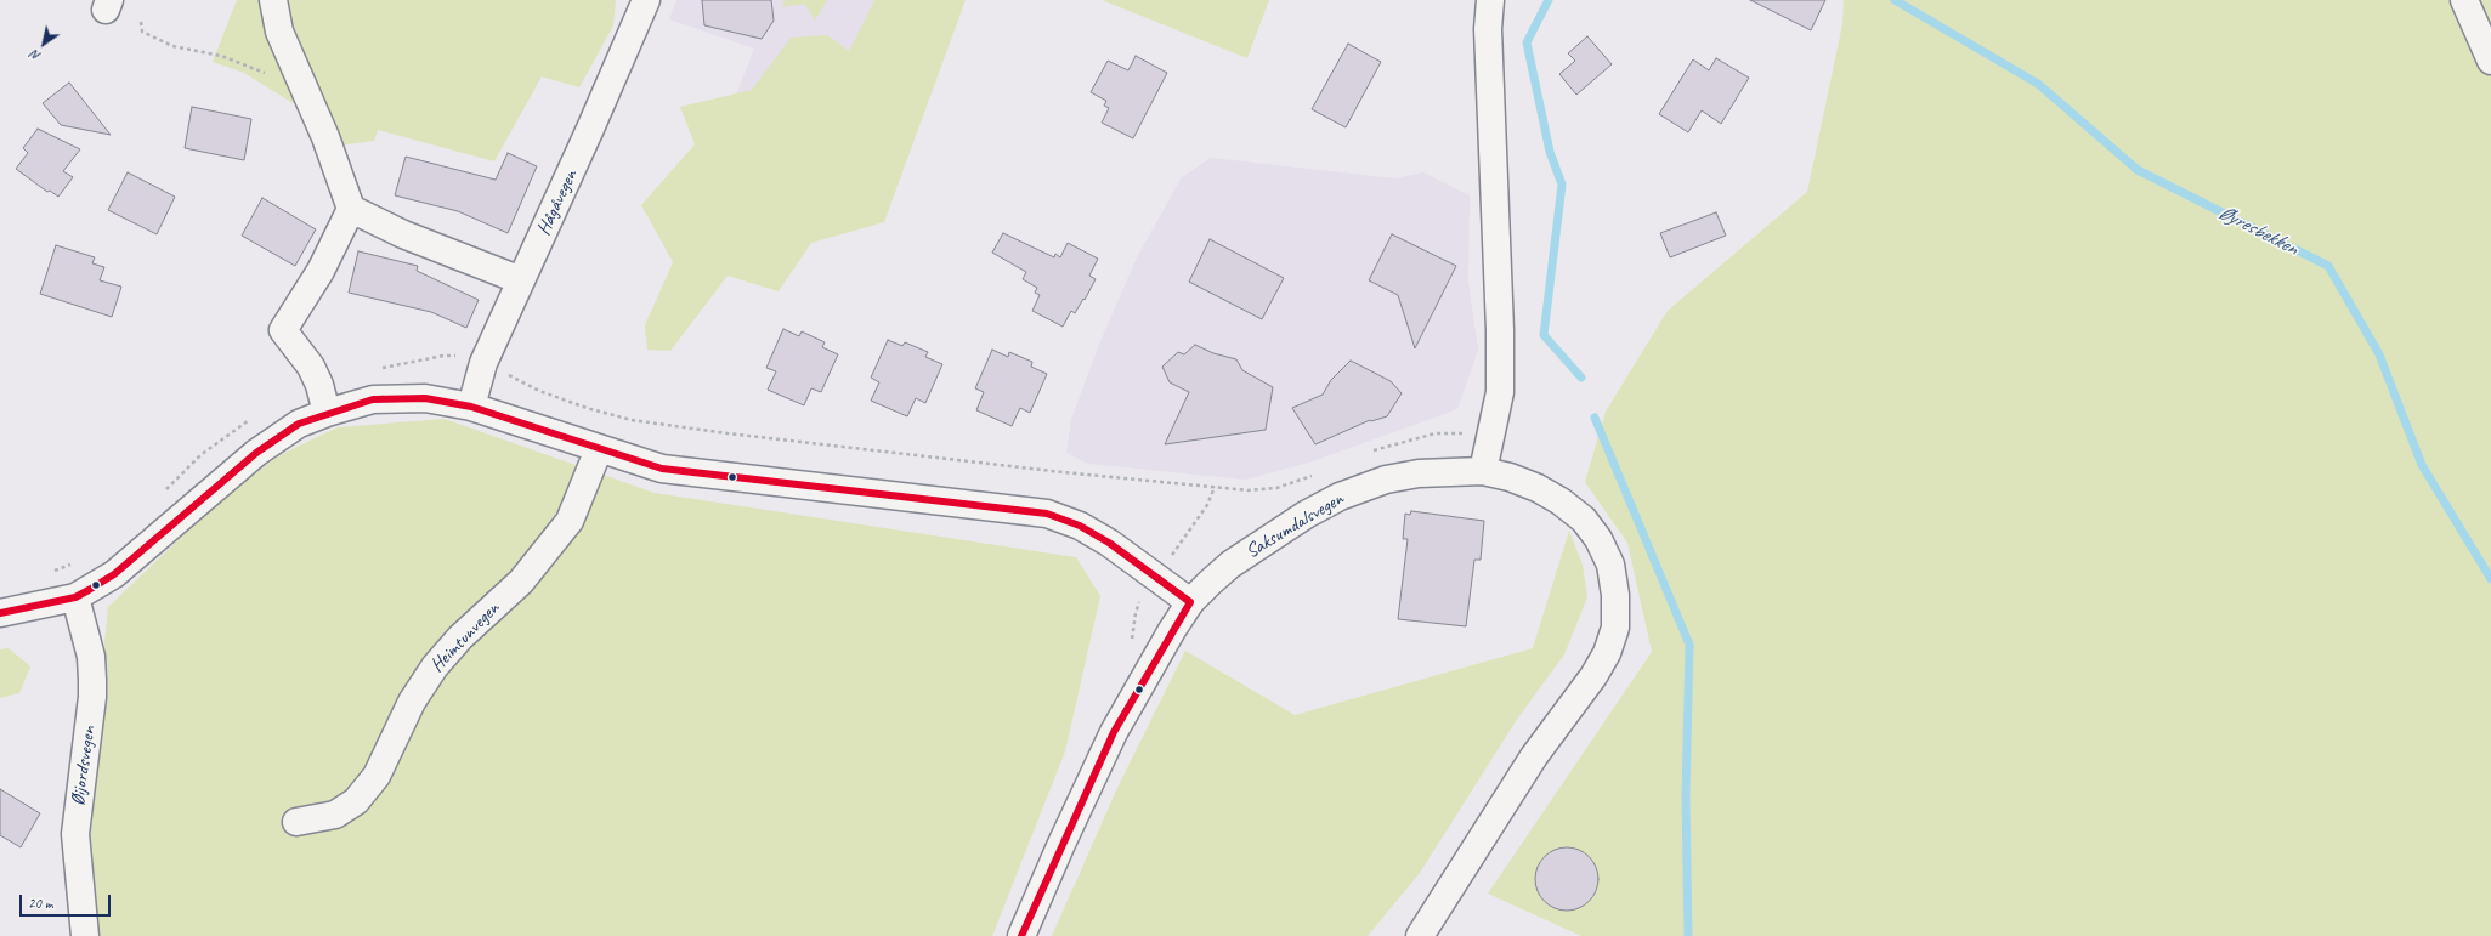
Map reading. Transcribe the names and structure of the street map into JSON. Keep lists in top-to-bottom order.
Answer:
{
  "streets": {
    "street": [
      "Hågåvegen",
      "Saksumdalsvegen",
      "Heimtunvegen",
      "Øijordsvegen"
    ]
  },
  "water": ["Øyresbekken"],
  "scale_bar": "20 m",
  "north": "bottom left"
}
